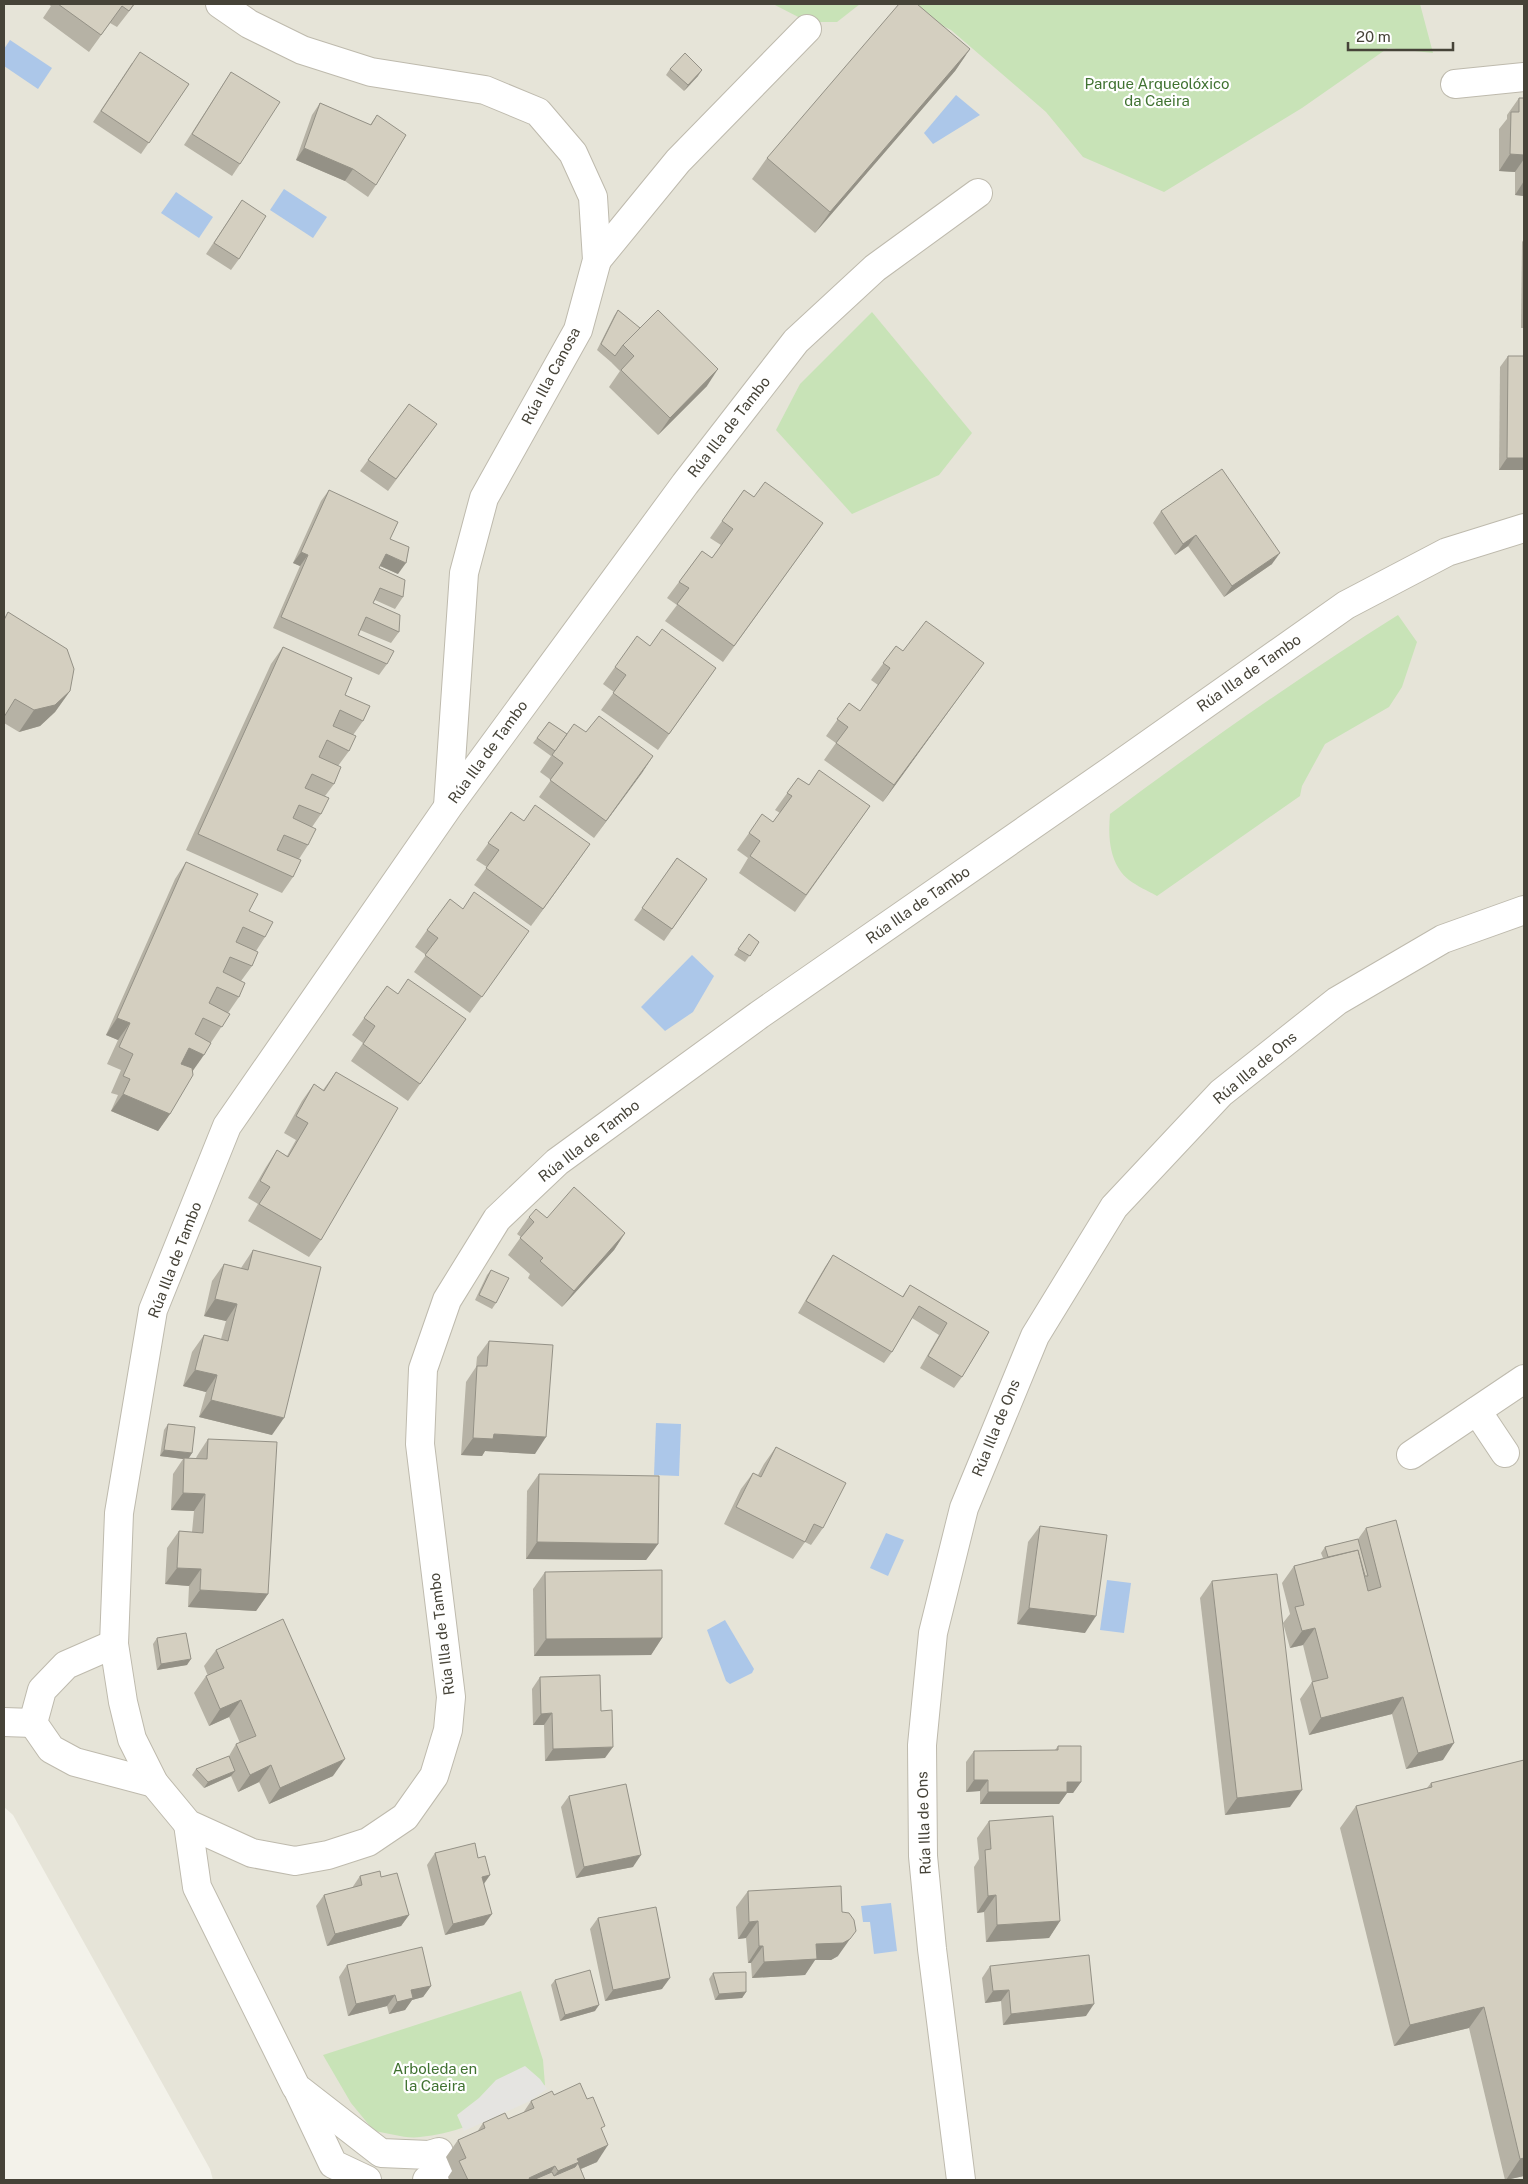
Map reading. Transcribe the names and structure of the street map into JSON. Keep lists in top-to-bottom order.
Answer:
{
  "streets": {
    "street": ["Rúa Illa Canosa", "Rúa Illa de Tambo", "Rúa Illa de Ons"]
  },
  "crossings": [
    ["Rúa Illa Canosa", "Rúa Illa de Tambo"]
  ],
  "parks": ["Parque Arqueolóxico da Caeira", "Arboleda en la Caeira"],
  "scale_bar": "20 m"
}
